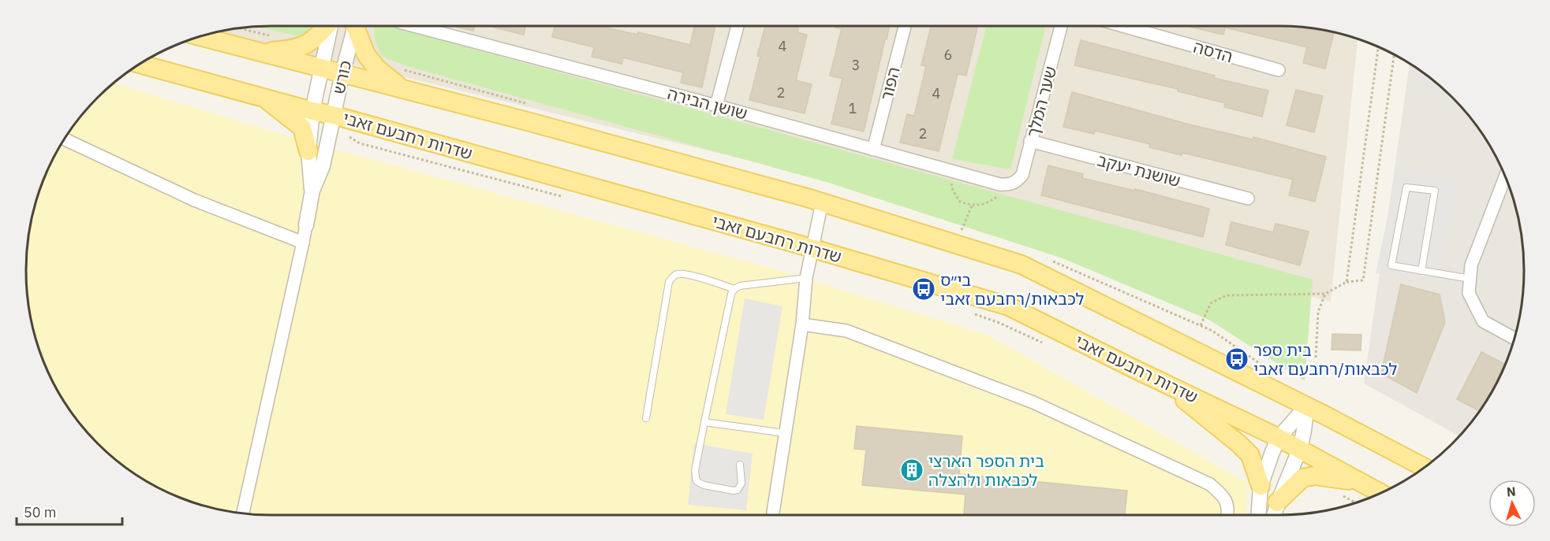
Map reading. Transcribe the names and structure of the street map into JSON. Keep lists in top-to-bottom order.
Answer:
{
  "streets": {
    "main road": ["שדרות רחבעם זאבי"],
    "street": [
      "הדסה",
      "כורש",
      "הפור",
      "שער המלך",
      "שושן הבירה",
      "שושנת יעקב"
    ]
  },
  "crossings": [
    ["כורש", "שדרות רחבעם זאבי"],
    ["הפור", "שושן הבירה"],
    ["שער המלך", "שושן הבירה"],
    ["שער המלך", "שושנת יעקב"]
  ],
  "places": {
    "bus stop": ["בי״ס לכבאות/רחבעם זאבי", "בית ספר לכבאות/רחבעם זאבי"],
    "building": ["בית הספר הארצי לכבאות ולהצלה"]
  },
  "house_numbers": [
    "4",
    "6",
    "3",
    "2",
    "4",
    "1",
    "2"
  ],
  "scale_bar": "50 m",
  "north": "top"
}
